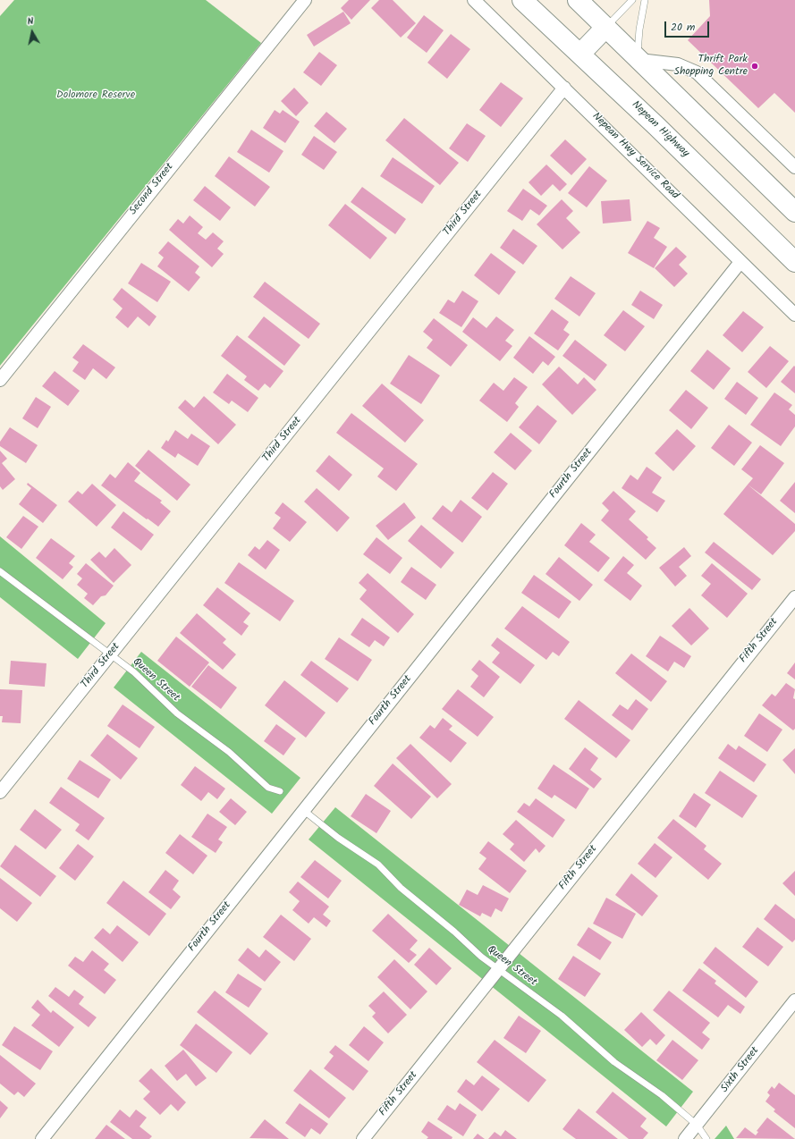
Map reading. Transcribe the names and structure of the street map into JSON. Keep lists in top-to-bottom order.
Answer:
{
  "streets": {
    "highway": ["Nepean Highway"],
    "street": [
      "Nepean Hwy Service Road",
      "Second Street",
      "Third Street",
      "Fourth Street",
      "Fifth Street",
      "Sixth Street"
    ],
    "lane": ["Queen Street"]
  },
  "crossings": [
    ["Nepean Hwy Service Road", "Third Street"],
    ["Nepean Hwy Service Road", "Fourth Street"],
    ["Third Street", "Queen Street"],
    ["Fourth Street", "Queen Street"],
    ["Fifth Street", "Queen Street"],
    ["Queen Street", "Sixth Street"]
  ],
  "parks": ["Dolomore Reserve"],
  "places": ["Thrift Park Shopping Centre"],
  "scale_bar": "20 m",
  "north": "top"
}
